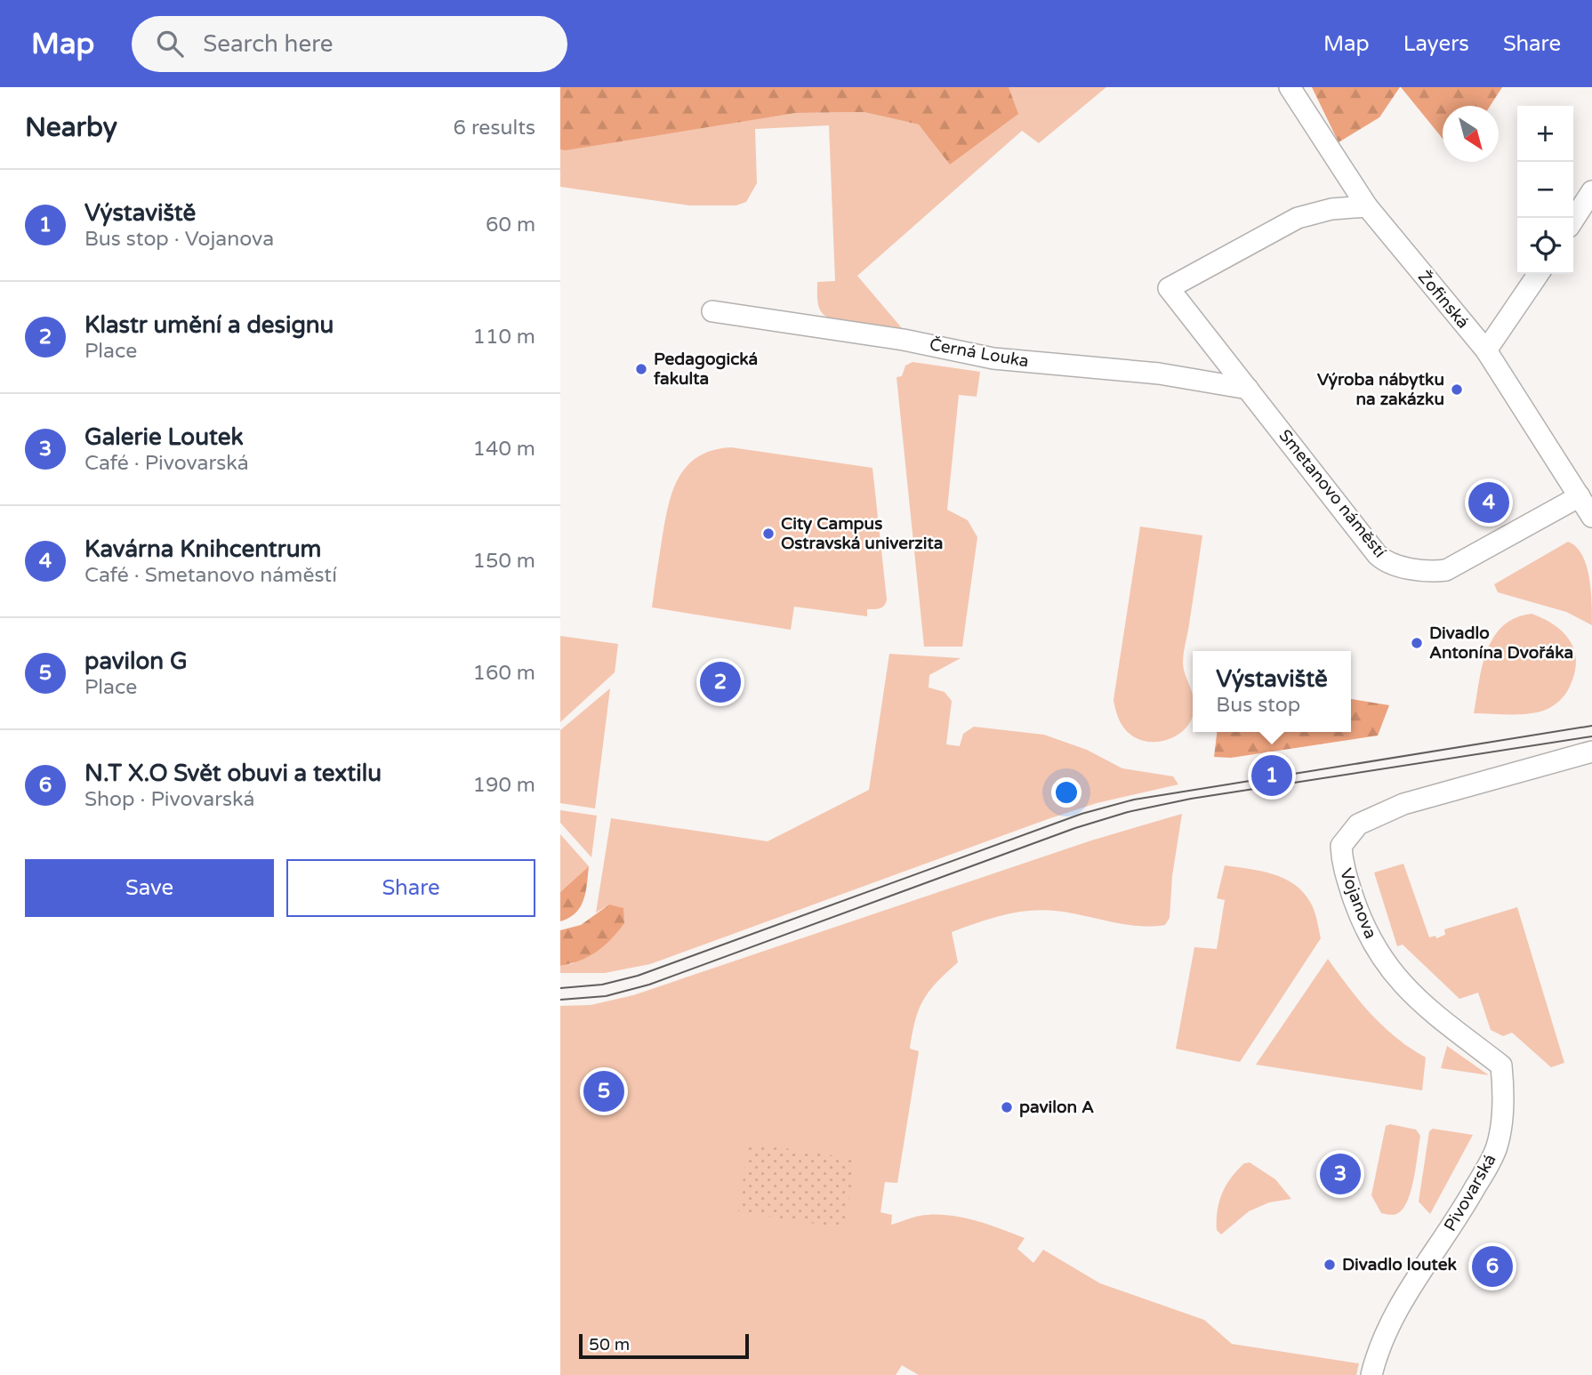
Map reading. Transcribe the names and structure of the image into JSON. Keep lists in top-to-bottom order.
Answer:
{
  "streets": {
    "street": [
      "Žofinská",
      "Černá Louka",
      "Smetanovo náměstí",
      "Vojanova",
      "Pivovarská"
    ]
  },
  "crossings": [
    ["Žofinská", "Smetanovo náměstí"],
    ["Černá Louka", "Smetanovo náměstí"],
    ["Vojanova", "Pivovarská"]
  ],
  "places": [
    "Pedagogická fakulta",
    "Výroba nábytku na zakázku",
    "City Campus Ostravská univerzita",
    "Divadlo Antonína Dvořáka",
    "pavilon A",
    "Divadlo loutek"
  ],
  "scale_bar": "50 m",
  "north": "bottom right",
  "page": {
    "header": "Map",
    "search": "Search here",
    "nav": ["Map", "Layers", "Share"],
    "heading": ["Nearby", "6 results"],
    "map_buttons": ["+", "−"],
    "list": [
      {
        "mark": "1",
        "name": "Výstaviště",
        "note": "Bus stop · Vojanova",
        "value": "60 m"
      },
      {
        "mark": "2",
        "name": "Klastr umění a designu",
        "note": "Place",
        "value": "110 m"
      },
      {
        "mark": "3",
        "name": "Galerie Loutek",
        "note": "Café · Pivovarská",
        "value": "140 m"
      },
      {
        "mark": "4",
        "name": "Kavárna Knihcentrum",
        "note": "Café · Smetanovo náměstí",
        "value": "150 m"
      },
      {
        "mark": "5",
        "name": "pavilon G",
        "note": "Place",
        "value": "160 m"
      },
      {
        "mark": "6",
        "name": "N.T X.O Svět obuvi a textilu",
        "note": "Shop · Pivovarská",
        "value": "190 m"
      }
    ],
    "pins": [
      "4",
      "2",
      "1",
      "5",
      "3",
      "6"
    ],
    "popup": ["Výstaviště", "Bus stop"],
    "buttons": ["Save", "Share"],
    "scale": "50 m"
  }
}
